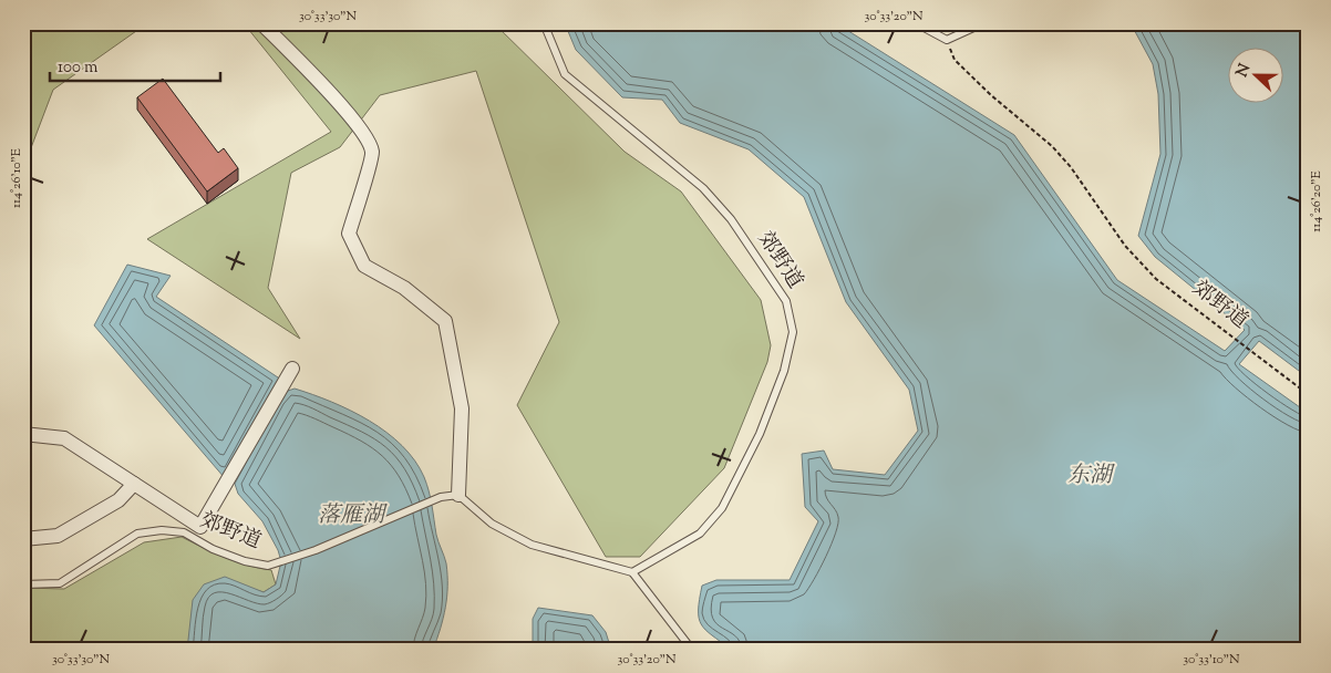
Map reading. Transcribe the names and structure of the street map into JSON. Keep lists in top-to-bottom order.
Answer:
{
  "streets": {
    "lane": ["郊野道"]
  },
  "water": ["东湖", "落雁湖"],
  "scale_bar": "100 m",
  "north": "left",
  "coordinates": [
    "30°33'30\"N",
    "30°33'20\"N",
    "114°26'10\"E",
    "114°26'20\"E",
    "30°33'10\"N"
  ]
}
